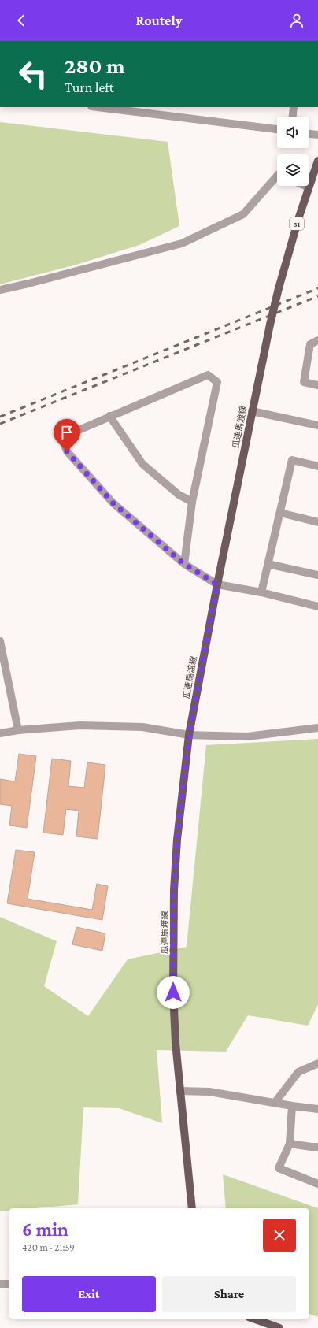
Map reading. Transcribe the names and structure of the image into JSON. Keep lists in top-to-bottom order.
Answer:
{
  "streets": {
    "main road": ["31", "瓜連馬渡線"]
  },
  "page": {
    "header": "Routely",
    "turn": ["280 m", "Turn left"],
    "heading": ["6 min", "420 m · 21:59"],
    "buttons": ["Exit", "Share"]
  }
}
